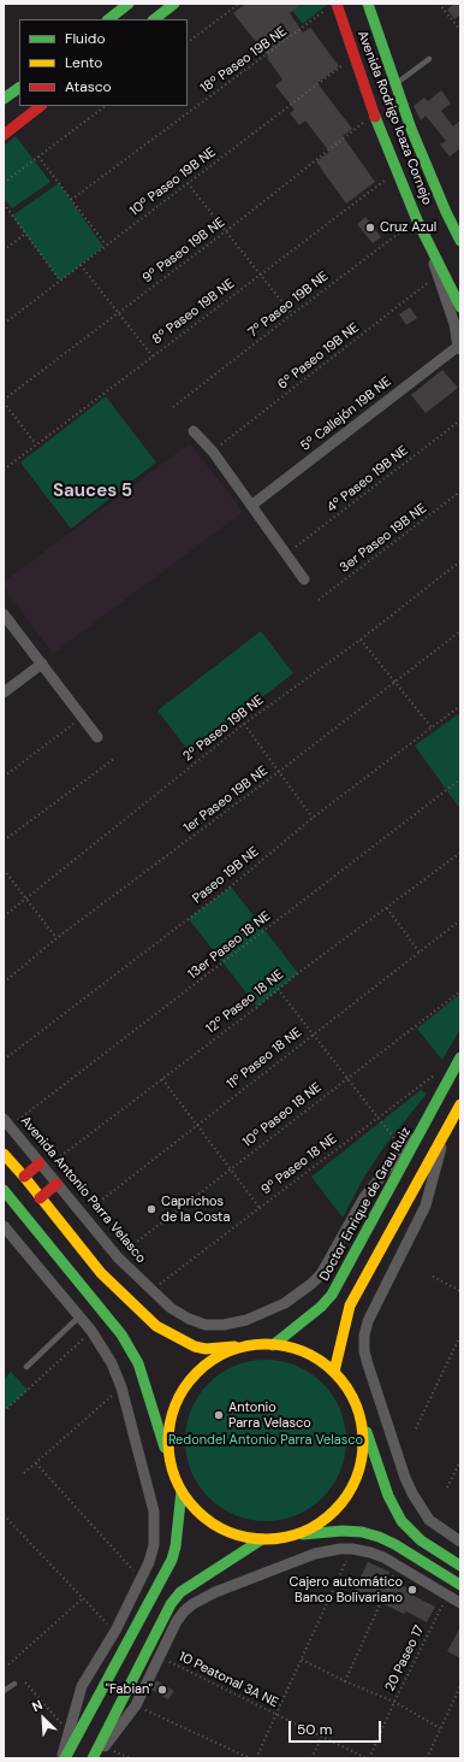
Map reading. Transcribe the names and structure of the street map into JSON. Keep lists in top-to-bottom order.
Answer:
{
  "streets": {
    "street": [
      "Avenida Rodrigo Icaza Cornejo",
      "5º Callejón 19B NE",
      "Avenida Antonio Parra Velasco",
      "Doctor Enrique de Grau Ruiz"
    ],
    "path": [
      "18º Paseo 19B NE",
      "10º Paseo 19B NE",
      "9º Paseo 19B NE",
      "7º Paseo 19B NE",
      "8º Paseo 19B NE",
      "6º Paseo 19B NE",
      "4º Paseo 19B NE",
      "3er Paseo 19B NE",
      "2º Paseo 19B NE",
      "1er Paseo 19B NE",
      "Paseo 19B NE",
      "13er Paseo 18 NE",
      "12º Paseo 18 NE",
      "11º Paseo 18 NE",
      "10º Paseo 18 NE",
      "9º Paseo 18 NE",
      "20 Paseo 17",
      "10 Peatonal 3A NE"
    ]
  },
  "crossings": [
    ["18º Paseo 19B NE", "Avenida Rodrigo Icaza Cornejo"],
    ["Avenida Rodrigo Icaza Cornejo", "10º Paseo 19B NE"],
    ["Avenida Rodrigo Icaza Cornejo", "9º Paseo 19B NE"],
    ["Avenida Rodrigo Icaza Cornejo", "7º Paseo 19B NE"],
    ["Avenida Rodrigo Icaza Cornejo", "8º Paseo 19B NE"],
    ["Avenida Rodrigo Icaza Cornejo", "6º Paseo 19B NE"],
    ["Avenida Rodrigo Icaza Cornejo", "5º Callejón 19B NE"],
    ["13er Paseo 18 NE", "Avenida Antonio Parra Velasco"],
    ["12º Paseo 18 NE", "Avenida Antonio Parra Velasco"],
    ["11º Paseo 18 NE", "Avenida Antonio Parra Velasco"],
    ["10º Paseo 18 NE", "Avenida Antonio Parra Velasco"],
    ["9º Paseo 18 NE", "Avenida Antonio Parra Velasco"],
    ["Avenida Antonio Parra Velasco", "Doctor Enrique de Grau Ruiz"],
    ["20 Paseo 17", "10 Peatonal 3A NE"]
  ],
  "districts": ["Sauces 5"],
  "parks": ["Redondel Antonio Parra Velasco"],
  "places": [
    "Cruz Azul",
    "Caprichos de la Costa",
    "Antonio Parra Velasco",
    "Cajero automático Banco Bolivariano",
    "\"Fabian\""
  ],
  "legend": ["Fluido", "Lento", "Atasco"],
  "scale_bar": "50 m",
  "north": "top left"
}
